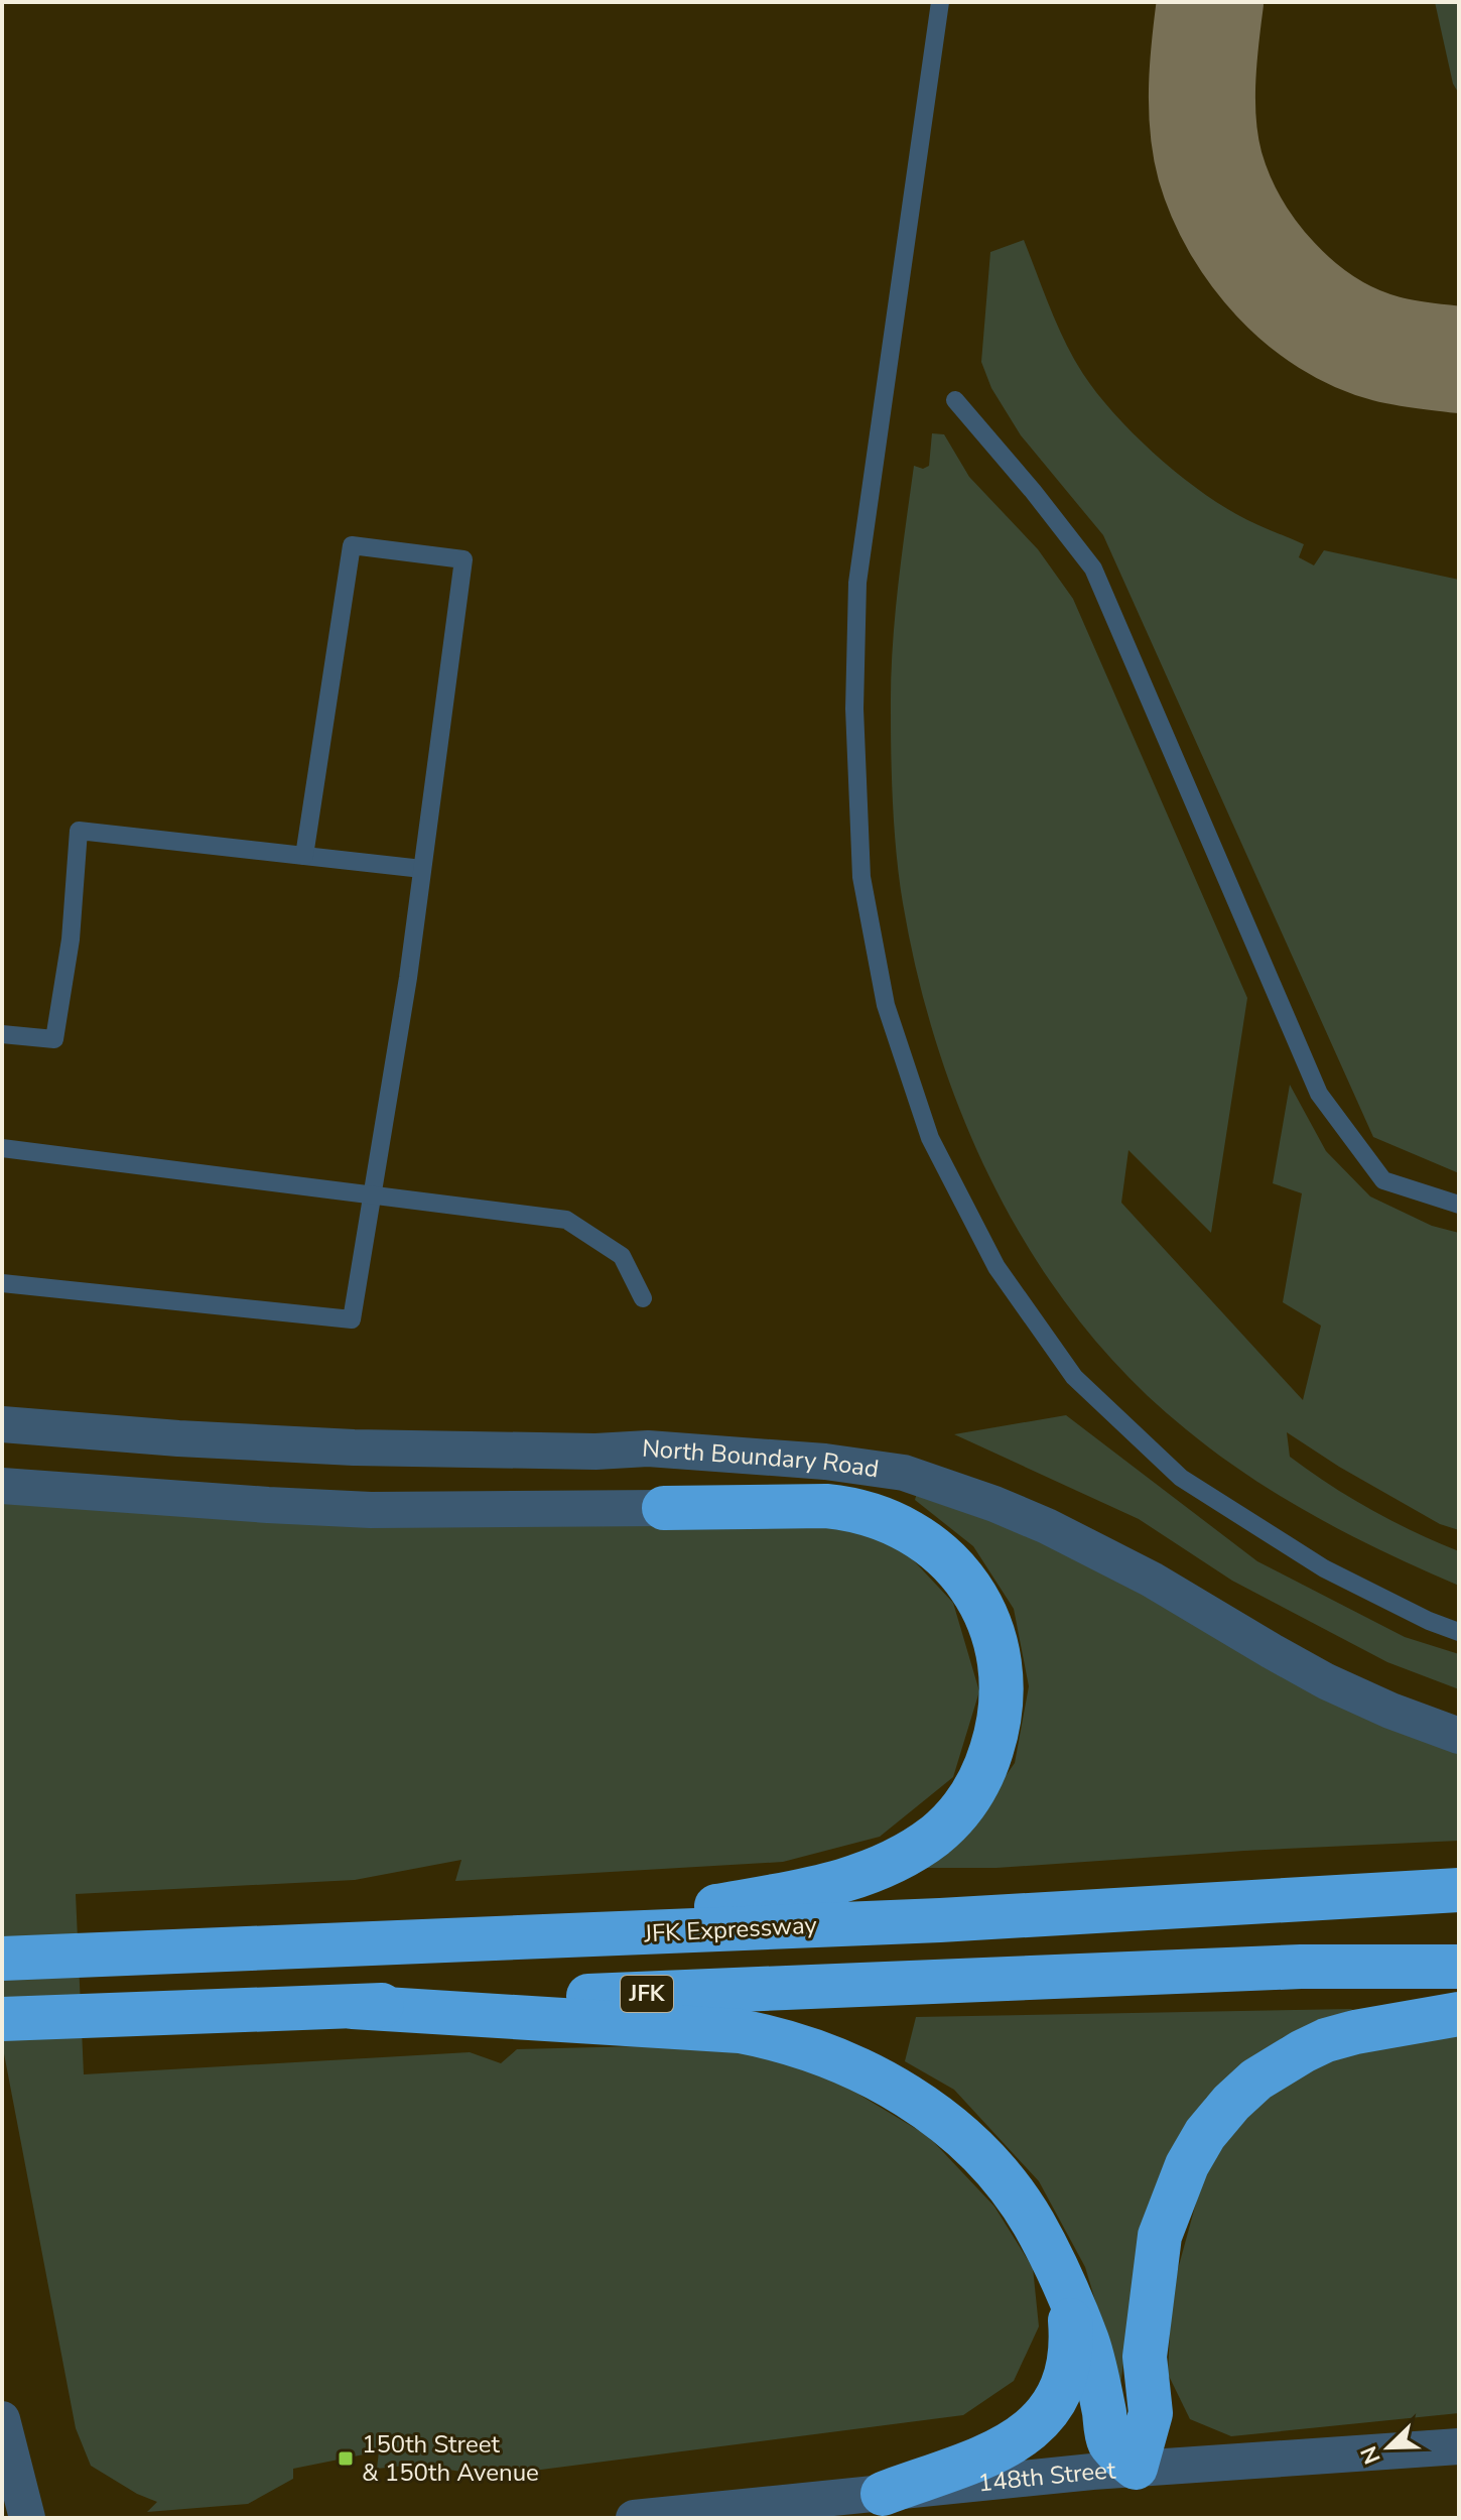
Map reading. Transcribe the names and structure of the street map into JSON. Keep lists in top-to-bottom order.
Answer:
{
  "streets": {
    "highway": ["JFK Expressway", "JFK"],
    "street": ["North Boundary Road", "148th Street"]
  },
  "places": {
    "transit": ["150th Street & 150th Avenue"]
  },
  "north": "bottom left"
}
